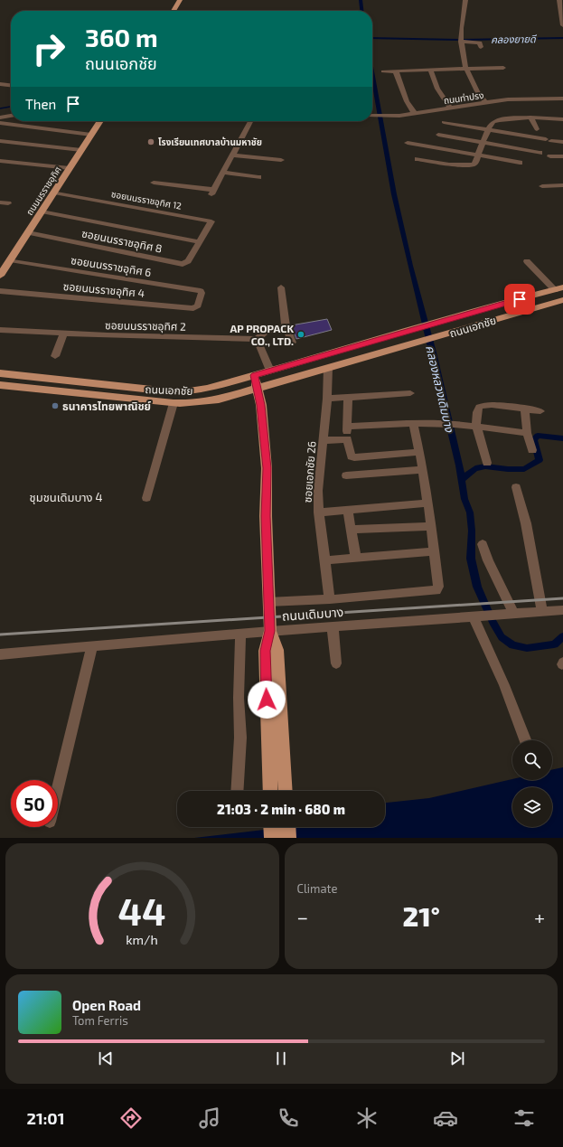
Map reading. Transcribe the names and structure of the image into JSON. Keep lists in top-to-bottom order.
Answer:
{
  "streets": {
    "main road": ["ถนนนรราชอุทิศ", "ถนนเอกชัย"],
    "street": [
      "ถนนท่าปรง",
      "ซอยนนรราชอุทิศ 12",
      "ซอยนนรราชอุทิศ 8",
      "ซอยนนรราชอุทิศ 6",
      "ซอยนนรราชอุทิศ 4",
      "ซอยนนรราชอุทิศ 2",
      "ซอยเอกชัย 26",
      "ถนนเดิมบาง"
    ]
  },
  "crossings": [
    ["ถนนนรราชอุทิศ", "ซอยนนรราชอุทิศ 12"],
    ["ถนนนรราชอุทิศ", "ซอยนนรราชอุทิศ 8"],
    ["ถนนนรราชอุทิศ", "ซอยนนรราชอุทิศ 6"],
    ["ซอยนนรราชอุทิศ 12", "ซอยนนรราชอุทิศ 8"],
    ["ซอยนนรราชอุทิศ 6", "ซอยนนรราชอุทิศ 4"],
    ["ถนนเอกชัย", "ซอยเอกชัย 26"]
  ],
  "districts": ["ชุมชนเดิมบาง 4"],
  "water": ["คลองยายดี", "คลองหลวงเดิมบาง"],
  "places": ["โรงเรียนเทศบาลบ้านมหาชัย", "AP PROPACK CO., LTD.", "ธนาคารไทยพาณิชย์"],
  "page": {
    "turn": ["360 m", "ถนนเอกชัย"],
    "then": "Then",
    "limit": "50",
    "trip": "21:03 · 2 min · 680 m",
    "tile": "Climate",
    "heat": ["−", "21°", "+"],
    "song": ["Open Road", "Tom Ferris"],
    "tabs": "21:01",
    "gauge": ["44", "km/h"]
  }
}
